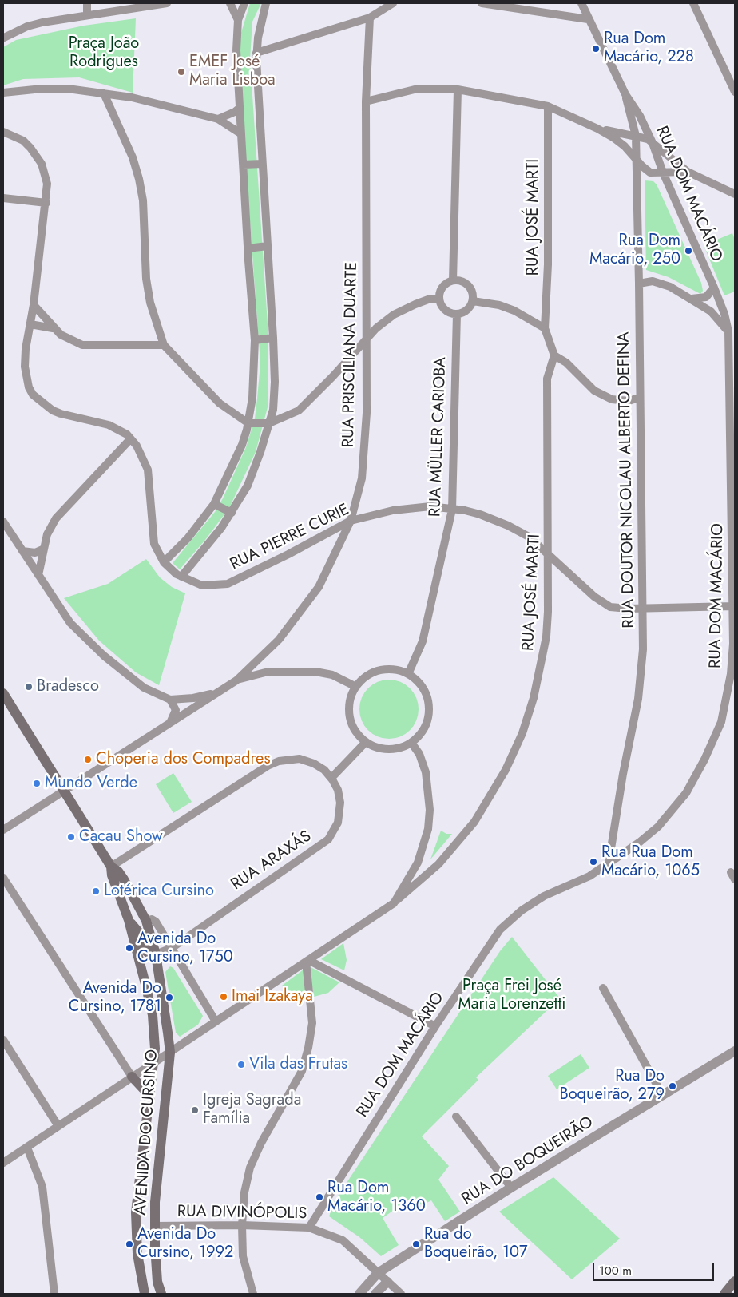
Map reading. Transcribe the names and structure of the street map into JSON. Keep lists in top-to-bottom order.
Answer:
{
  "streets": {
    "main road": ["AVENIDA DO CURSINO"],
    "street": [
      "RUA DOM MACÁRIO",
      "RUA JOSÉ MARTI",
      "RUA PRISCILIANA DUARTE",
      "RUA MÜLLER CARIOBA",
      "RUA DOUTOR NICOLAU ALBERTO DEFINA",
      "RUA PIERRE CURIE",
      "RUA ARAXÁS",
      "RUA DO BOQUEIRÃO",
      "RUA DIVINÓPOLIS"
    ]
  },
  "crossings": [
    ["RUA DOM MACÁRIO", "RUA DOUTOR NICOLAU ALBERTO DEFINA"],
    ["RUA DOM MACÁRIO", "RUA PIERRE CURIE"],
    ["RUA DOM MACÁRIO", "RUA DIVINÓPOLIS"],
    ["RUA JOSÉ MARTI", "RUA PIERRE CURIE"],
    ["RUA JOSÉ MARTI", "AVENIDA DO CURSINO"],
    ["RUA PRISCILIANA DUARTE", "RUA PIERRE CURIE"],
    ["RUA MÜLLER CARIOBA", "RUA PIERRE CURIE"],
    ["RUA DOUTOR NICOLAU ALBERTO DEFINA", "RUA PIERRE CURIE"],
    ["RUA ARAXÁS", "AVENIDA DO CURSINO"],
    ["AVENIDA DO CURSINO", "RUA DIVINÓPOLIS"],
    ["RUA DO BOQUEIRÃO", "RUA DIVINÓPOLIS"]
  ],
  "parks": ["Praça João Rodrigues", "Praça Frei José Maria Lorenzetti"],
  "places": [
    "Rua Dom Macário, 228",
    "EMEF José Maria Lisboa",
    "Rua Dom Macário, 250",
    "Bradesco",
    "Choperia dos Compadres",
    "Mundo Verde",
    "Cacau Show",
    "Rua Rua Dom Macário, 1065",
    "Lotérica Cursino",
    "Avenida Do Cursino, 1750",
    "Imai Izakaya",
    "Avenida Do Cursino, 1781",
    "Vila das Frutas",
    "Rua Do Boqueirão, 279",
    "Igreja Sagrada Família",
    "Rua Dom Macário, 1360",
    "Avenida Do Cursino, 1992",
    "Rua do Boqueirão, 107"
  ],
  "scale_bar": "100 m"
}
